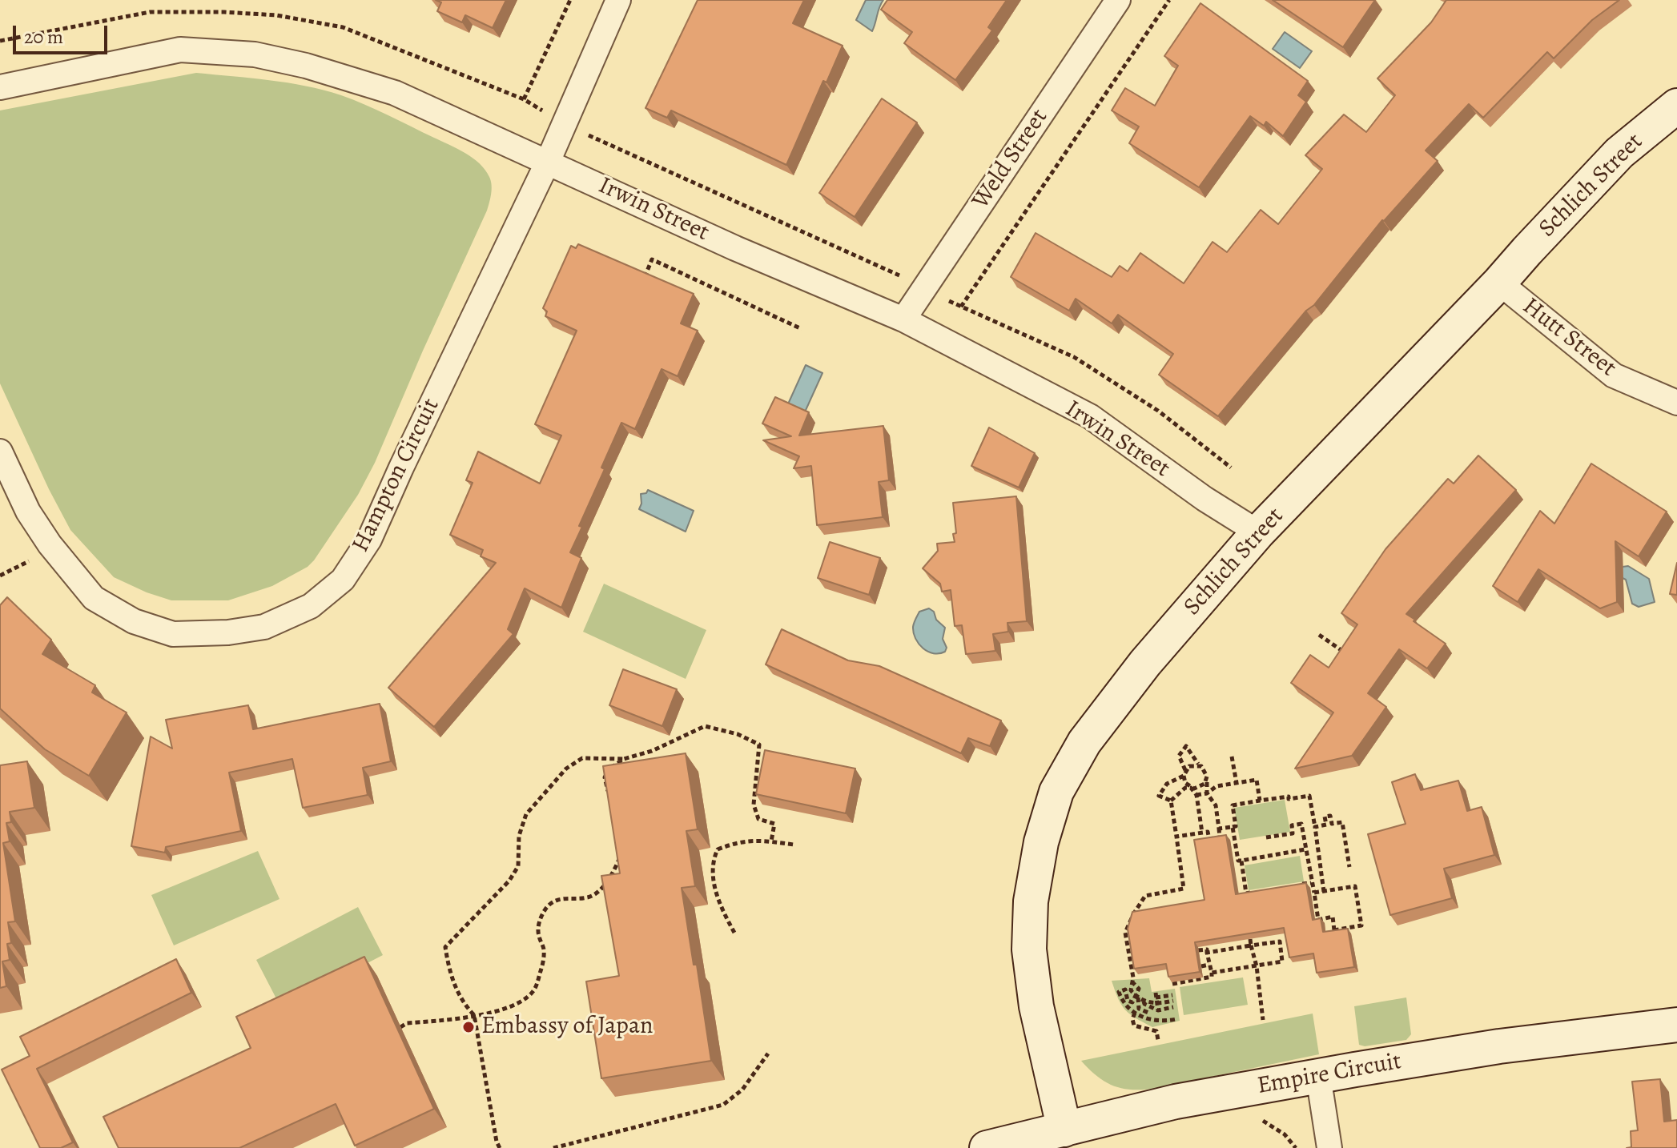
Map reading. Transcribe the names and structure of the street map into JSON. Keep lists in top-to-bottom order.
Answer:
{
  "streets": {
    "street": [
      "Weld Street",
      "Schlich Street",
      "Irwin Street",
      "Hutt Street",
      "Hampton Circuit",
      "Empire Circuit"
    ]
  },
  "crossings": [
    ["Weld Street", "Irwin Street"],
    ["Schlich Street", "Irwin Street"],
    ["Schlich Street", "Hutt Street"],
    ["Schlich Street", "Empire Circuit"],
    ["Irwin Street", "Hampton Circuit"]
  ],
  "places": ["Embassy of Japan"],
  "scale_bar": "20 m"
}
